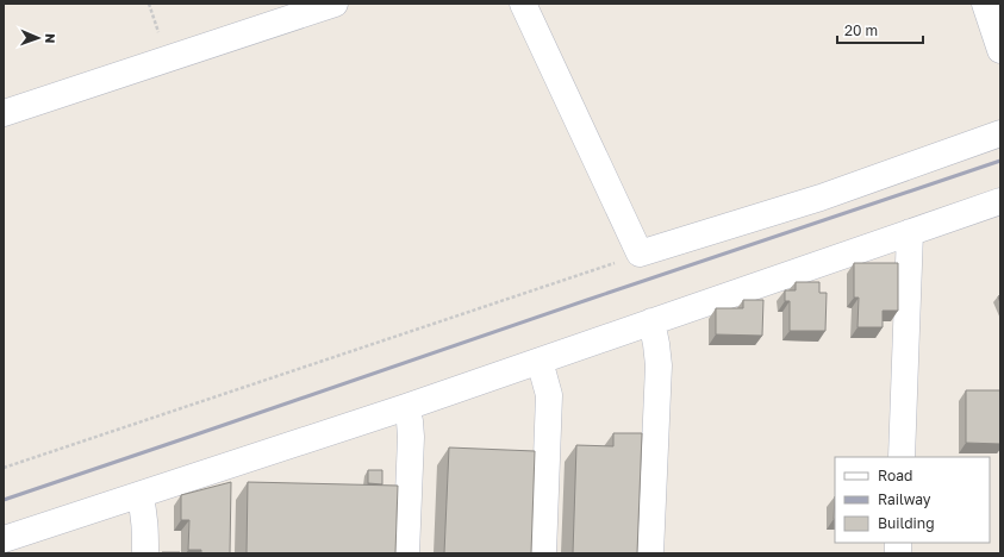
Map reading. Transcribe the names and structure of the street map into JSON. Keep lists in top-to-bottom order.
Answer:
{
  "legend": ["Road", "Railway", "Building"],
  "scale_bar": "20 m",
  "north": "right"
}
